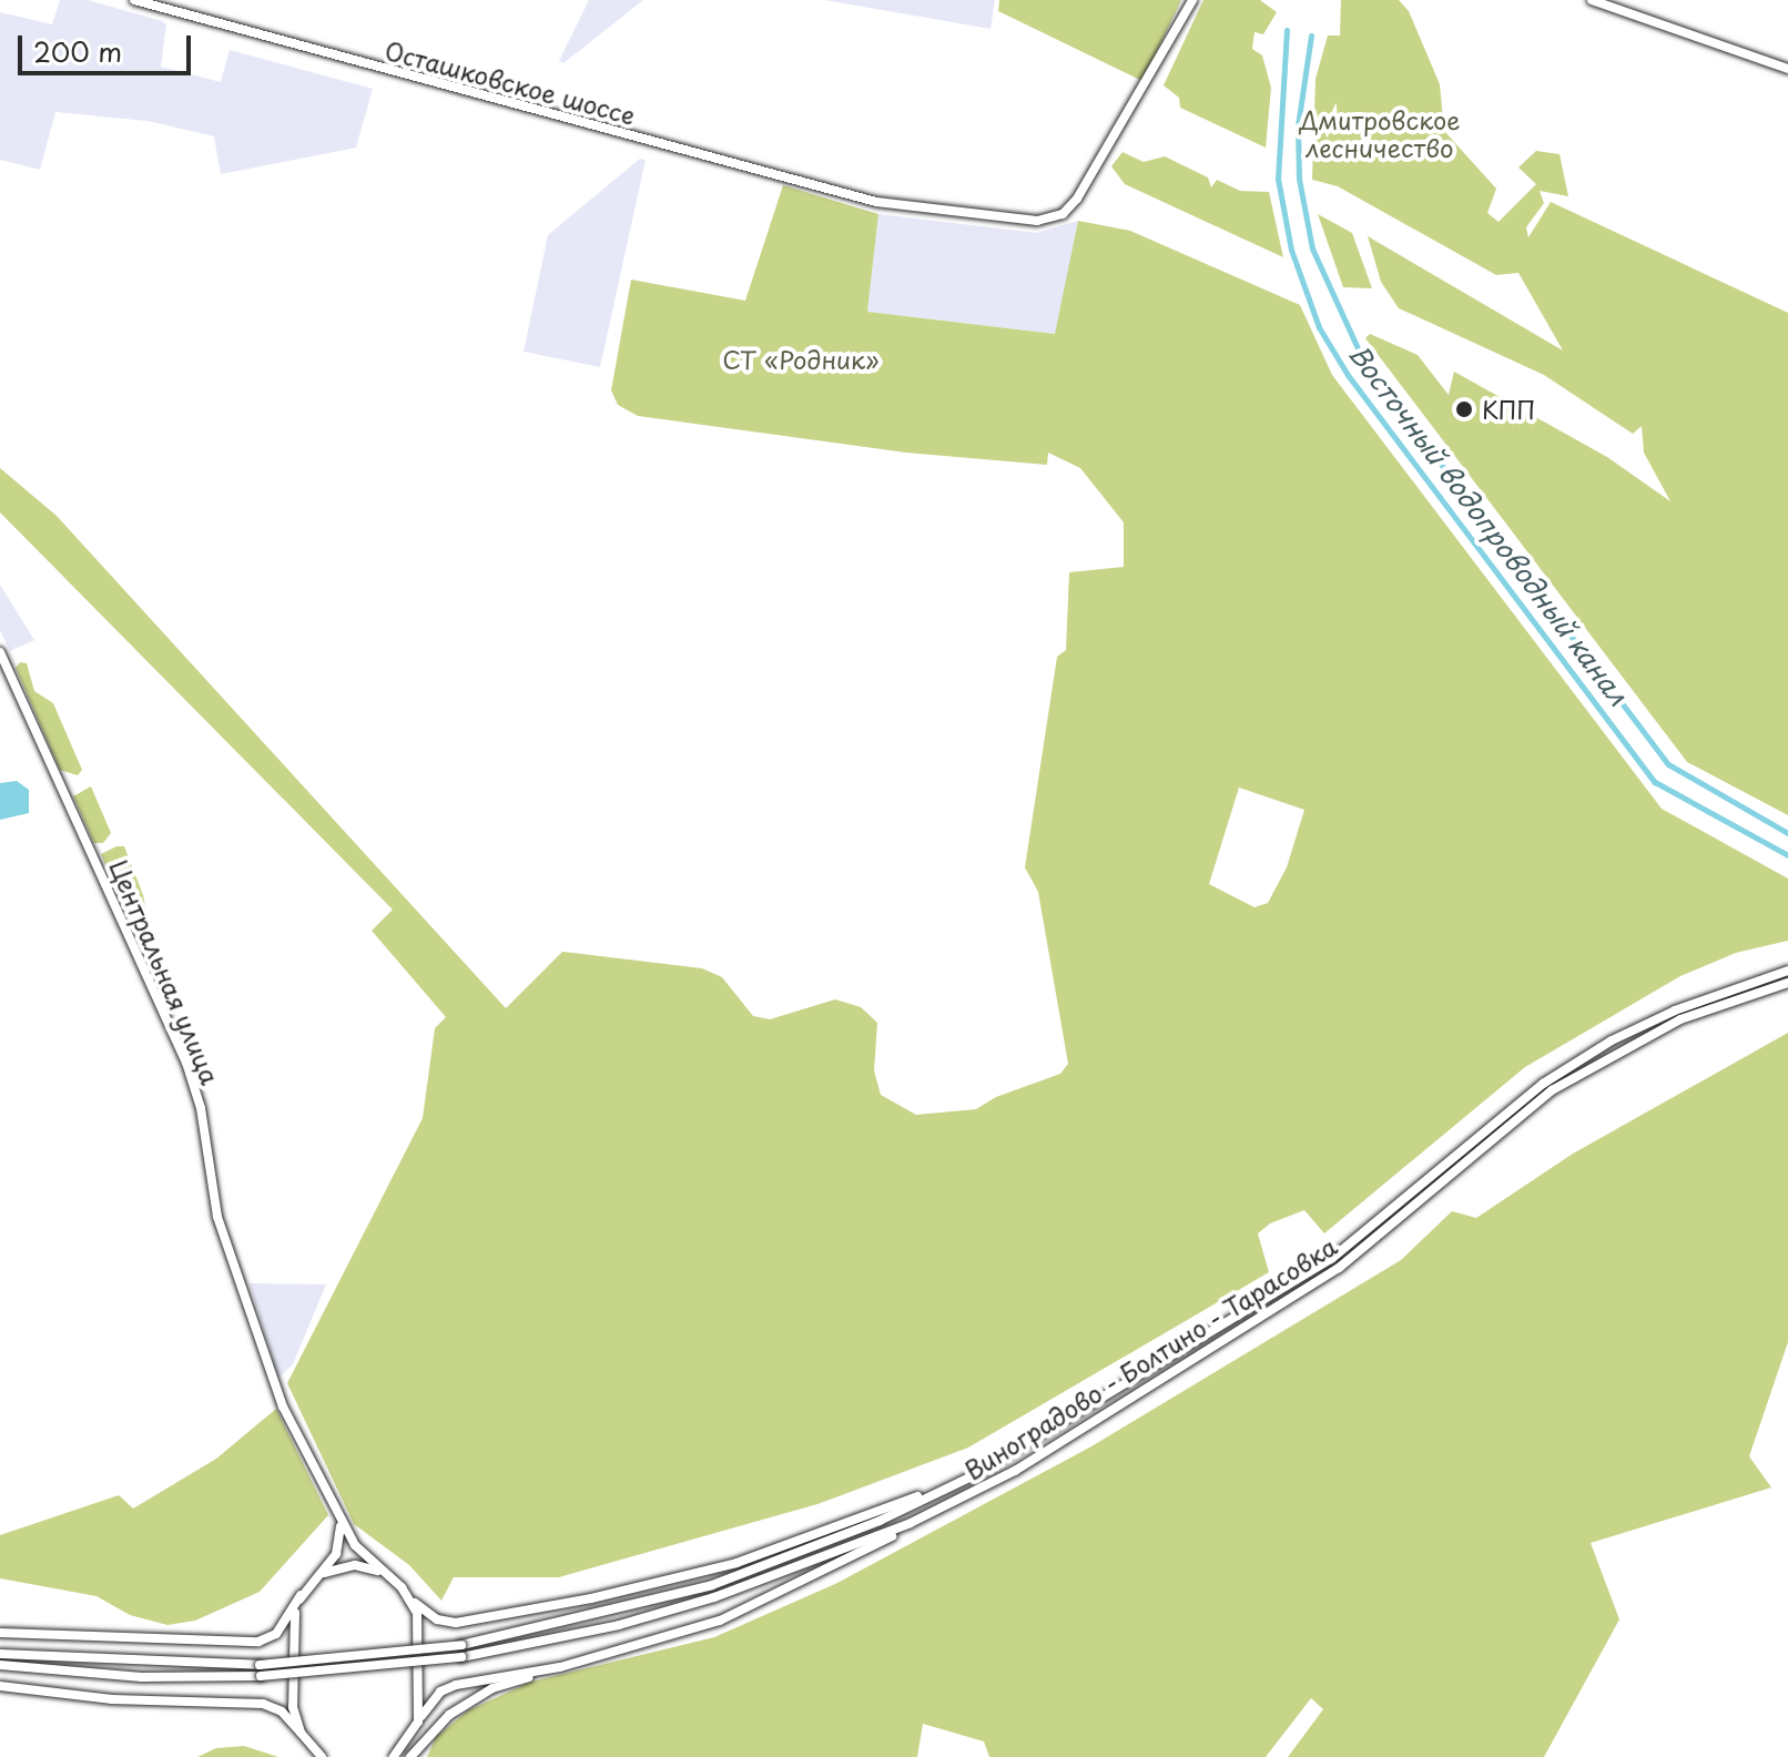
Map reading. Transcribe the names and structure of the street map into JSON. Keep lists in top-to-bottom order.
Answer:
{
  "streets": {
    "main road": ["Осташковское шоссе", "Центральная улица", "Виноградово - Болтино - Тарасовка"]
  },
  "crossings": [
    ["Центральная улица", "Виноградово - Болтино - Тарасовка"]
  ],
  "water": ["Восточный водопроводный канал"],
  "parks": ["Дмитровское лесничество", "СТ «Родник»"],
  "places": ["КПП"],
  "scale_bar": "200 m"
}
